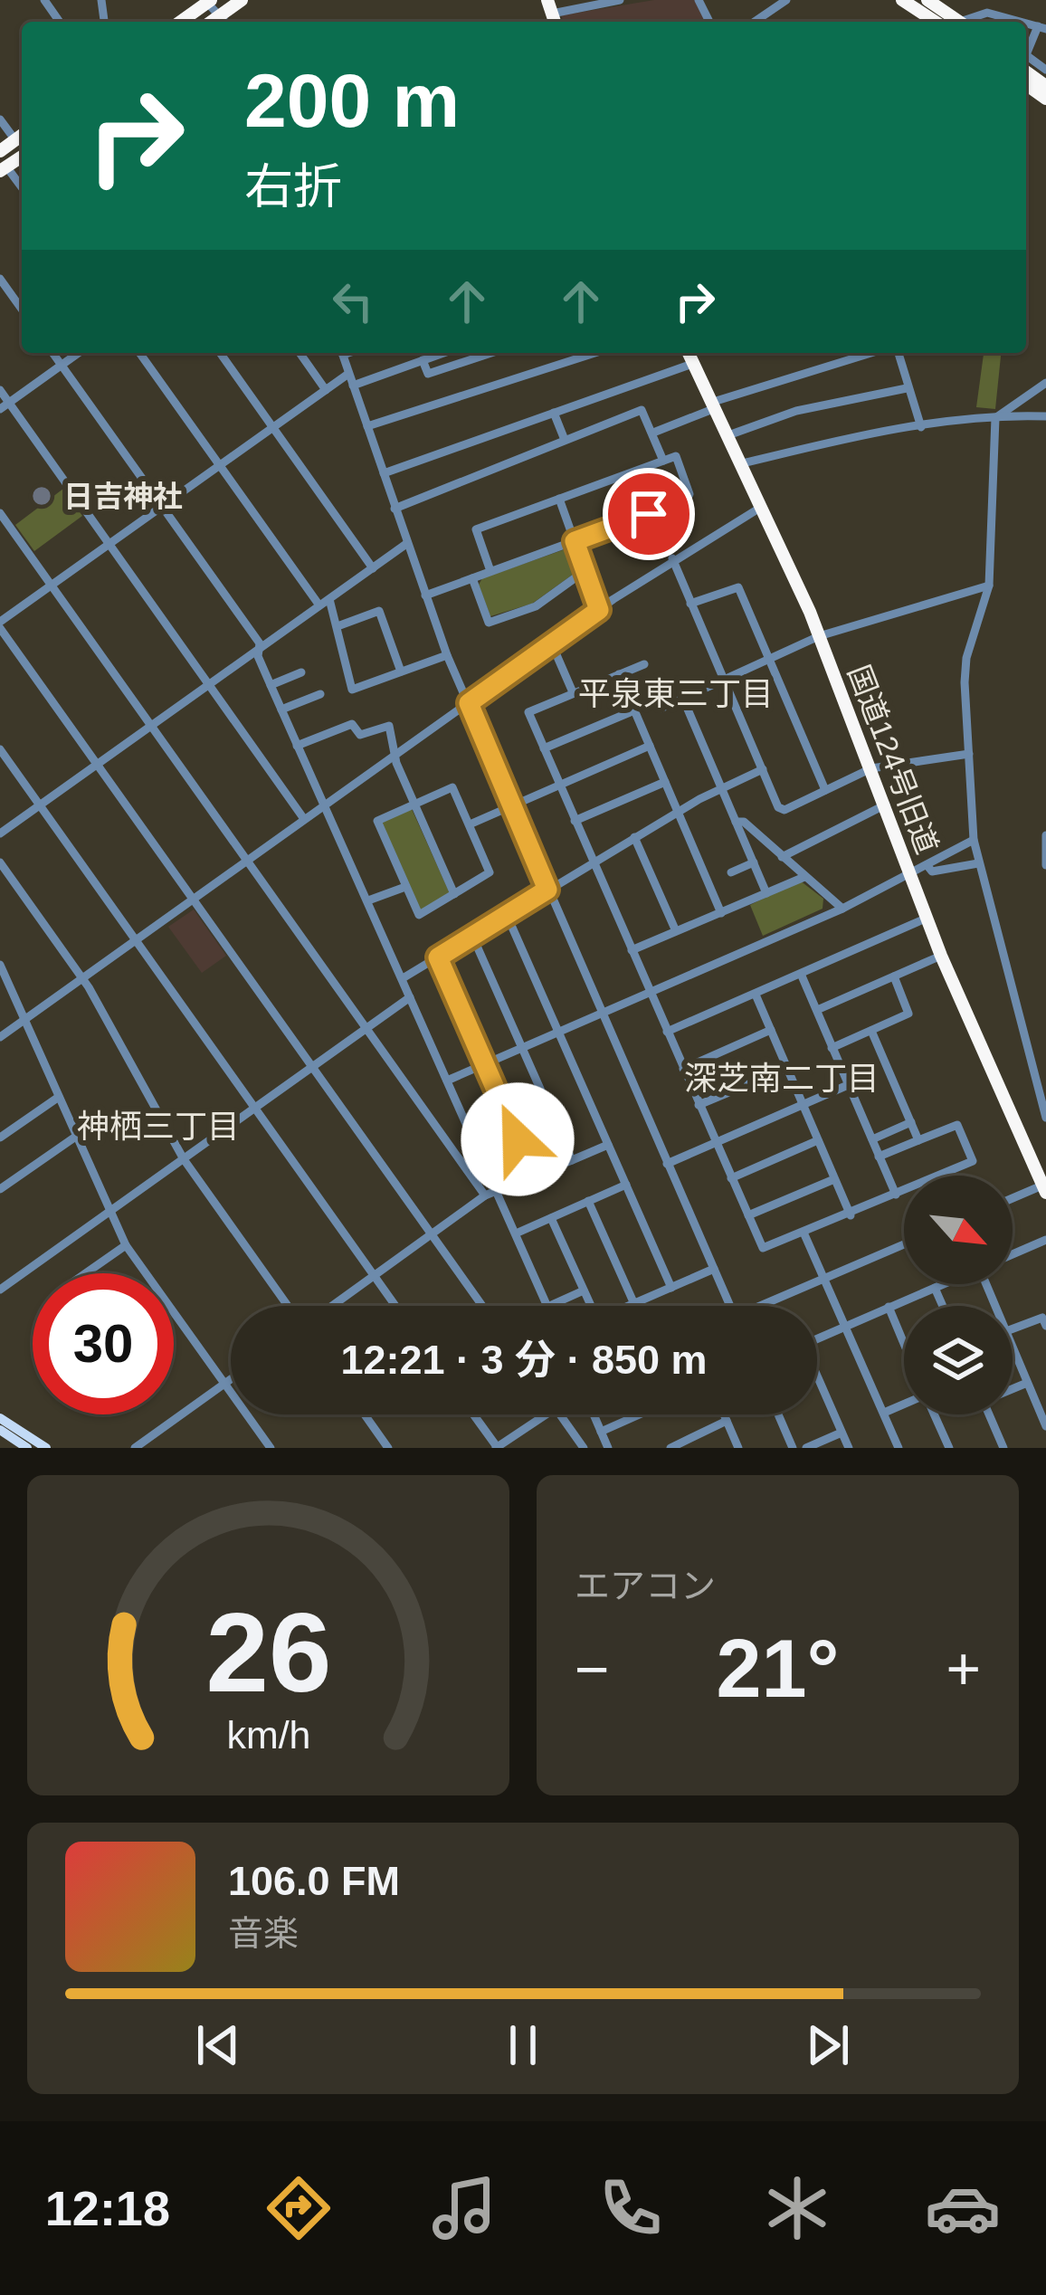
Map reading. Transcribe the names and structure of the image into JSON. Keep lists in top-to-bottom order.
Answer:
{
  "streets": {
    "highway": ["国道124号旧道"]
  },
  "districts": ["平泉東三丁目", "深芝南二丁目", "神栖三丁目"],
  "places": ["日吉神社"],
  "north": "bottom right",
  "page": {
    "turn": ["200 m", "右折"],
    "limit": "30",
    "trip": "12:21 · 3 分 · 850 m",
    "tile": "エアコン",
    "heat": ["−", "21°", "+"],
    "song": ["106.0 FM", "音楽"],
    "tabs": "12:18",
    "gauge": ["26", "km/h"]
  }
}
